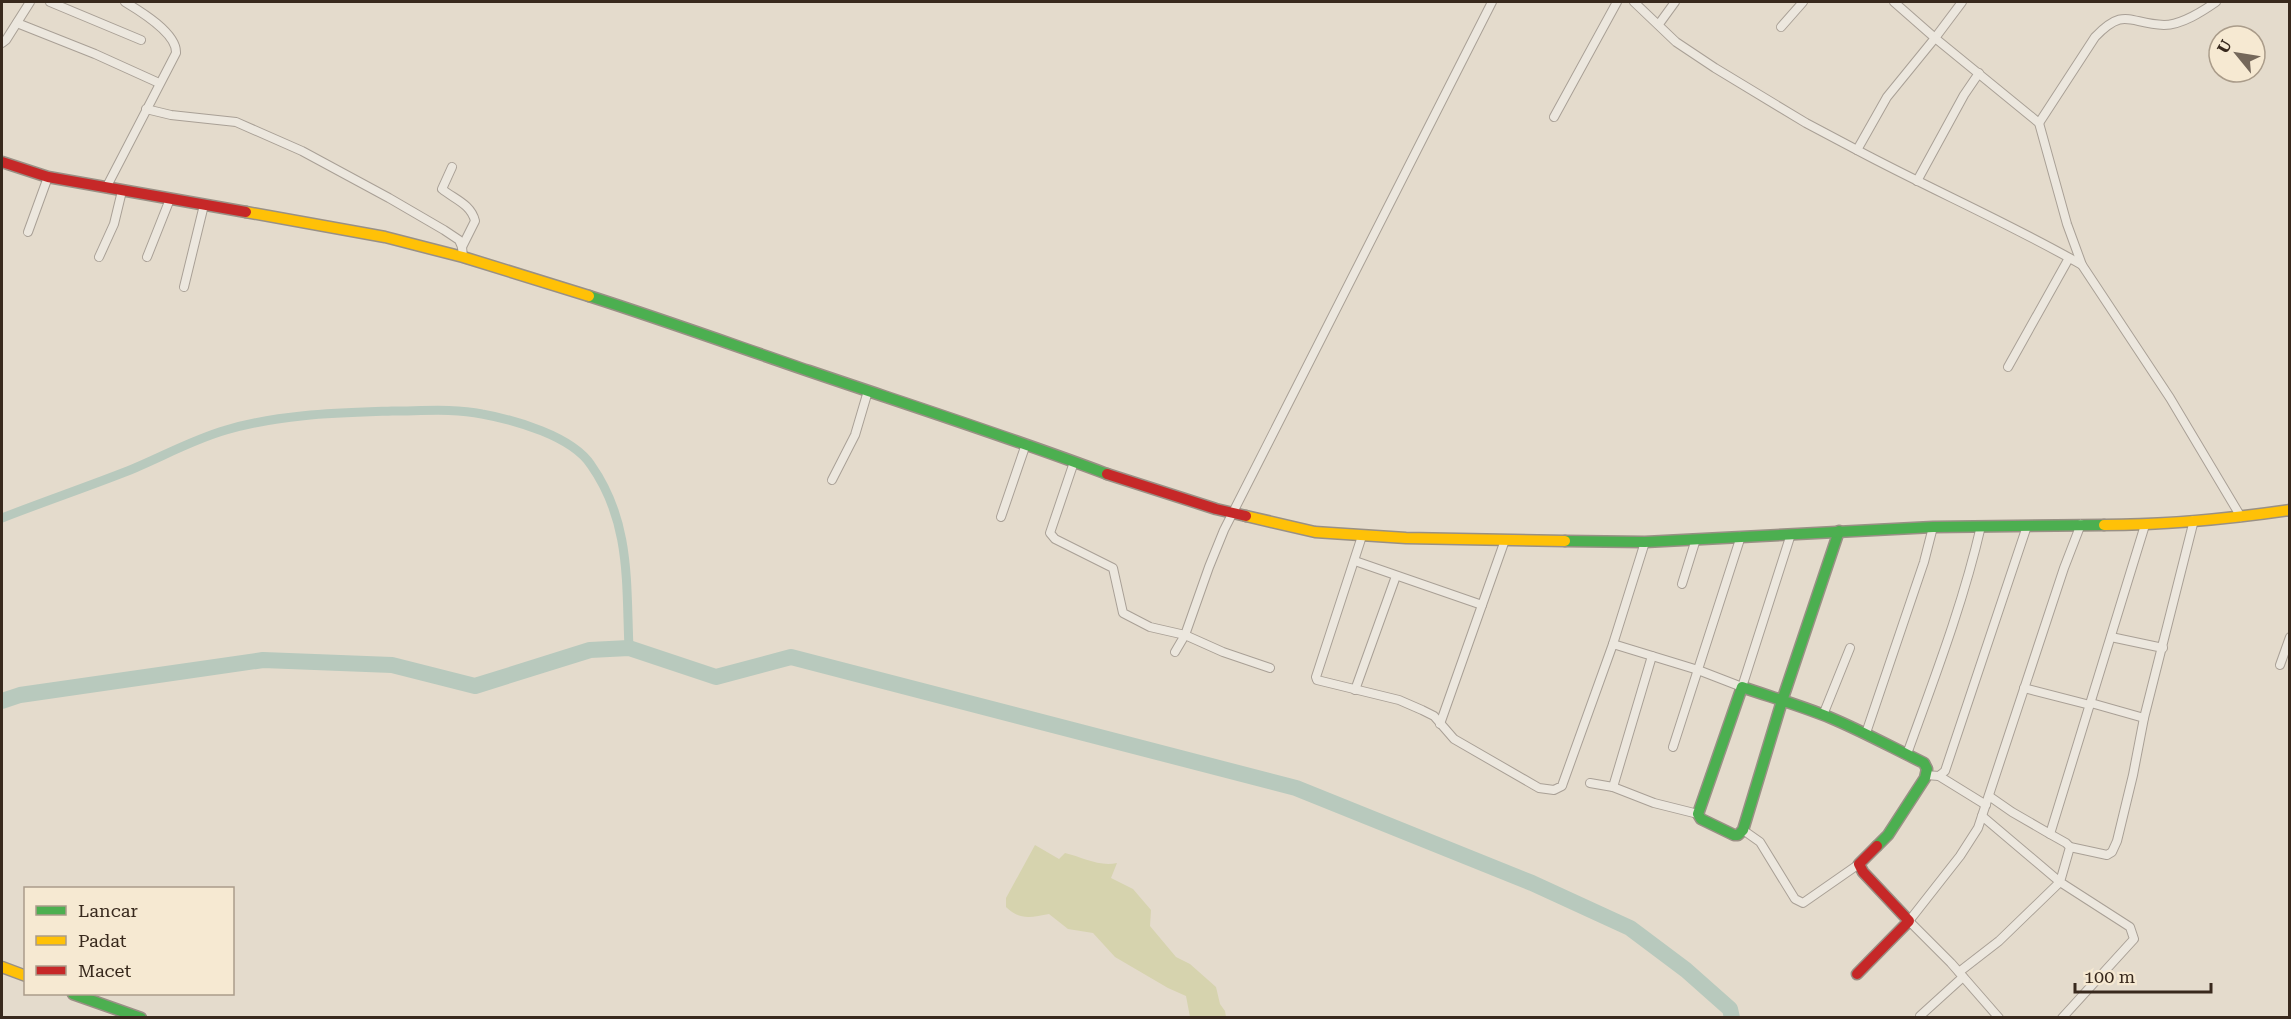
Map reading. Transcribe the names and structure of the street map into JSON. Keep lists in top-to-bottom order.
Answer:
{
  "legend": ["Lancar", "Padat", "Macet"],
  "scale_bar": "100 m",
  "north": "top left"
}
